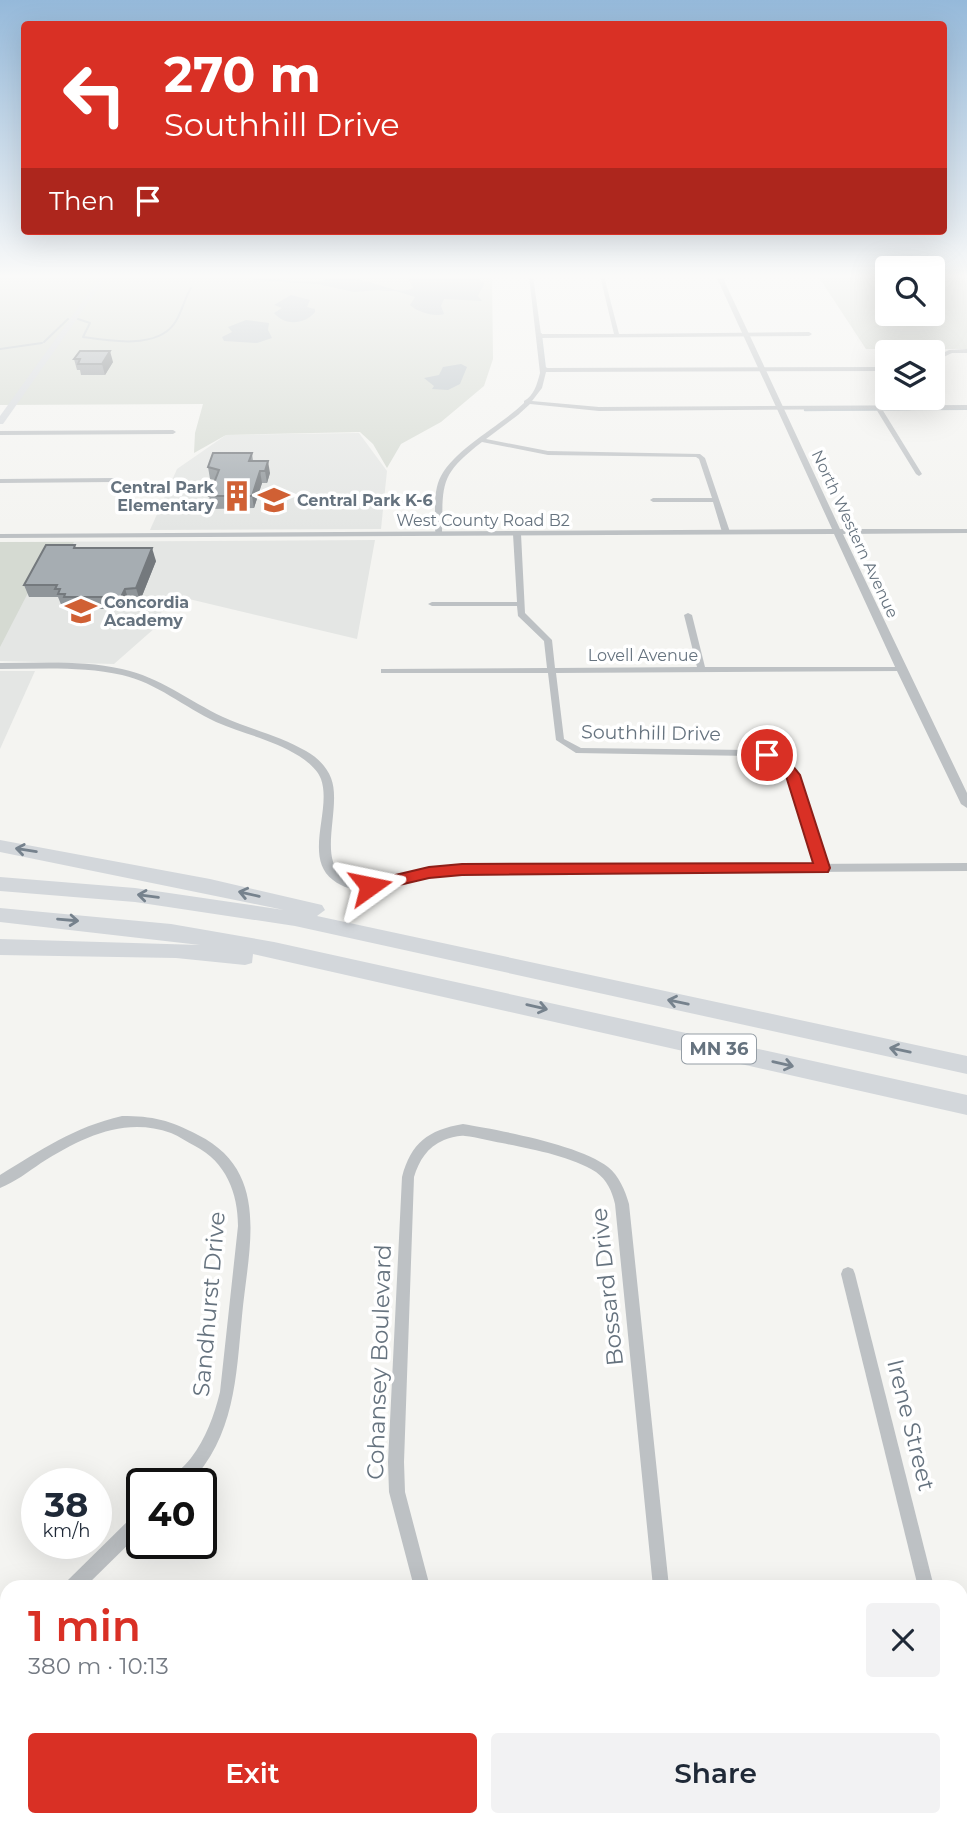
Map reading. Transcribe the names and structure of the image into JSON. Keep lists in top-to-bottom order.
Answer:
{
  "streets": {
    "highway": ["MN 36"],
    "street": [
      "West County Road B2",
      "North Western Avenue",
      "Lovell Avenue",
      "Southhill Drive",
      "Bossard Drive",
      "Sandhurst Drive",
      "Cohansey Boulevard",
      "Irene Street"
    ]
  },
  "crossings": [
    ["West County Road B2", "North Western Avenue"],
    ["North Western Avenue", "Lovell Avenue"],
    ["Lovell Avenue", "Southhill Drive"],
    ["Bossard Drive", "Cohansey Boulevard"]
  ],
  "places": {
    "building": ["Central Park Elementary"],
    "school or university": ["Central Park K-6", "Concordia Academy"]
  },
  "page": {
    "turn": ["270 m", "Southhill Drive"],
    "then": "Then",
    "speed": "38 km/h",
    "limit": "40",
    "heading": ["1 min", "380 m · 10:13"],
    "buttons": ["Exit", "Share"]
  }
}
